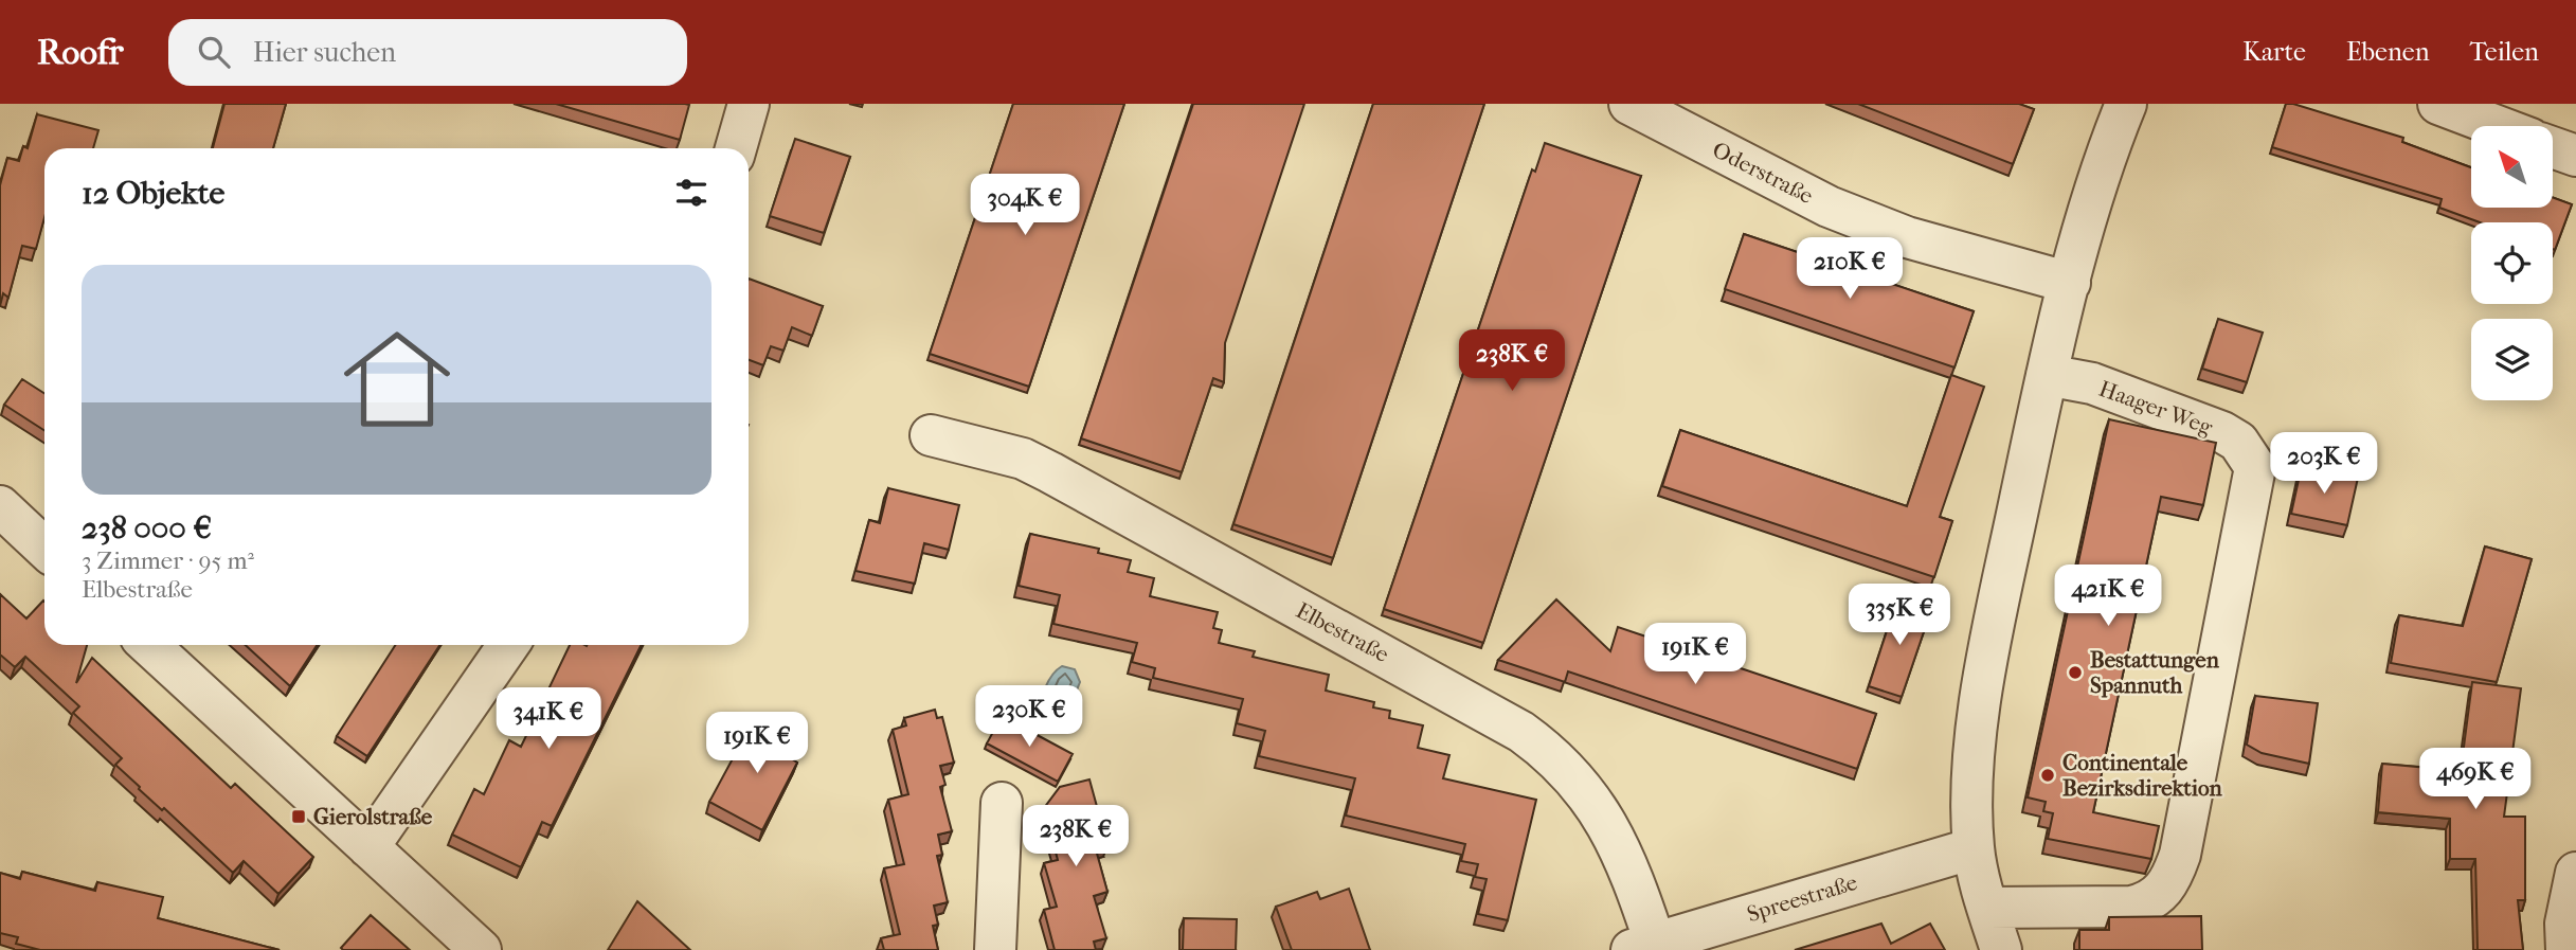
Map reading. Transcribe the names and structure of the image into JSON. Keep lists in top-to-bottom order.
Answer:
{
  "streets": {
    "street": [
      "Oderstraße",
      "Haager Weg",
      "Elbestraße",
      "Spreestraße"
    ]
  },
  "crossings": [
    ["Elbestraße", "Spreestraße"]
  ],
  "places": {
    "other": ["Bestattungen Spannuth", "Continentale Bezirksdirektion"],
    "transit": ["Gierolstraße"]
  },
  "north": "top left",
  "page": {
    "header": "Roofr",
    "search": "Hier suchen",
    "nav": ["Karte", "Ebenen", "Teilen"],
    "heading": "12 Objekte",
    "price": [
      "304K €",
      "210K €",
      "238K €",
      "203K €",
      "421K €",
      "335K €",
      "191K €",
      "230K €",
      "341K €",
      "191K €",
      "469K €",
      "238K €"
    ],
    "list": [
      {
        "name": "238 000 €",
        "note": "3 Zimmer · 95 m² · Elbestraße"
      }
    ]
  }
}
